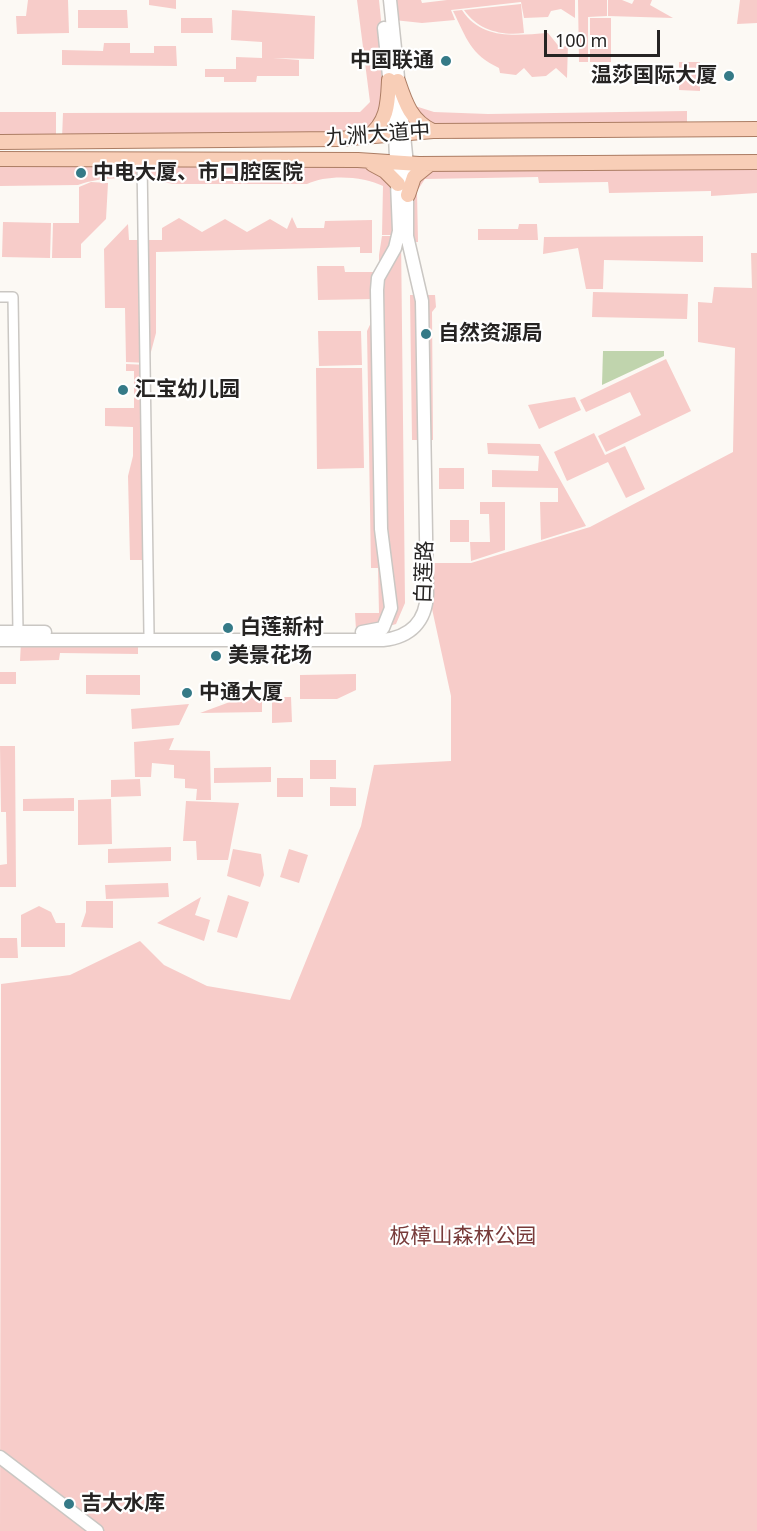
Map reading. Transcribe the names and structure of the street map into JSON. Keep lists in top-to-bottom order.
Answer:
{
  "streets": {
    "main road": ["九洲大道中", "白莲路"]
  },
  "crossings": [
    ["九洲大道中", "白莲路"]
  ],
  "parks": ["板樟山森林公园"],
  "places": [
    "中国联通",
    "温莎国际大厦",
    "中电大厦、市口腔医院",
    "自然资源局",
    "汇宝幼儿园",
    "白莲新村",
    "美景花场",
    "中通大厦",
    "吉大水库"
  ],
  "scale_bar": "100 m"
}
